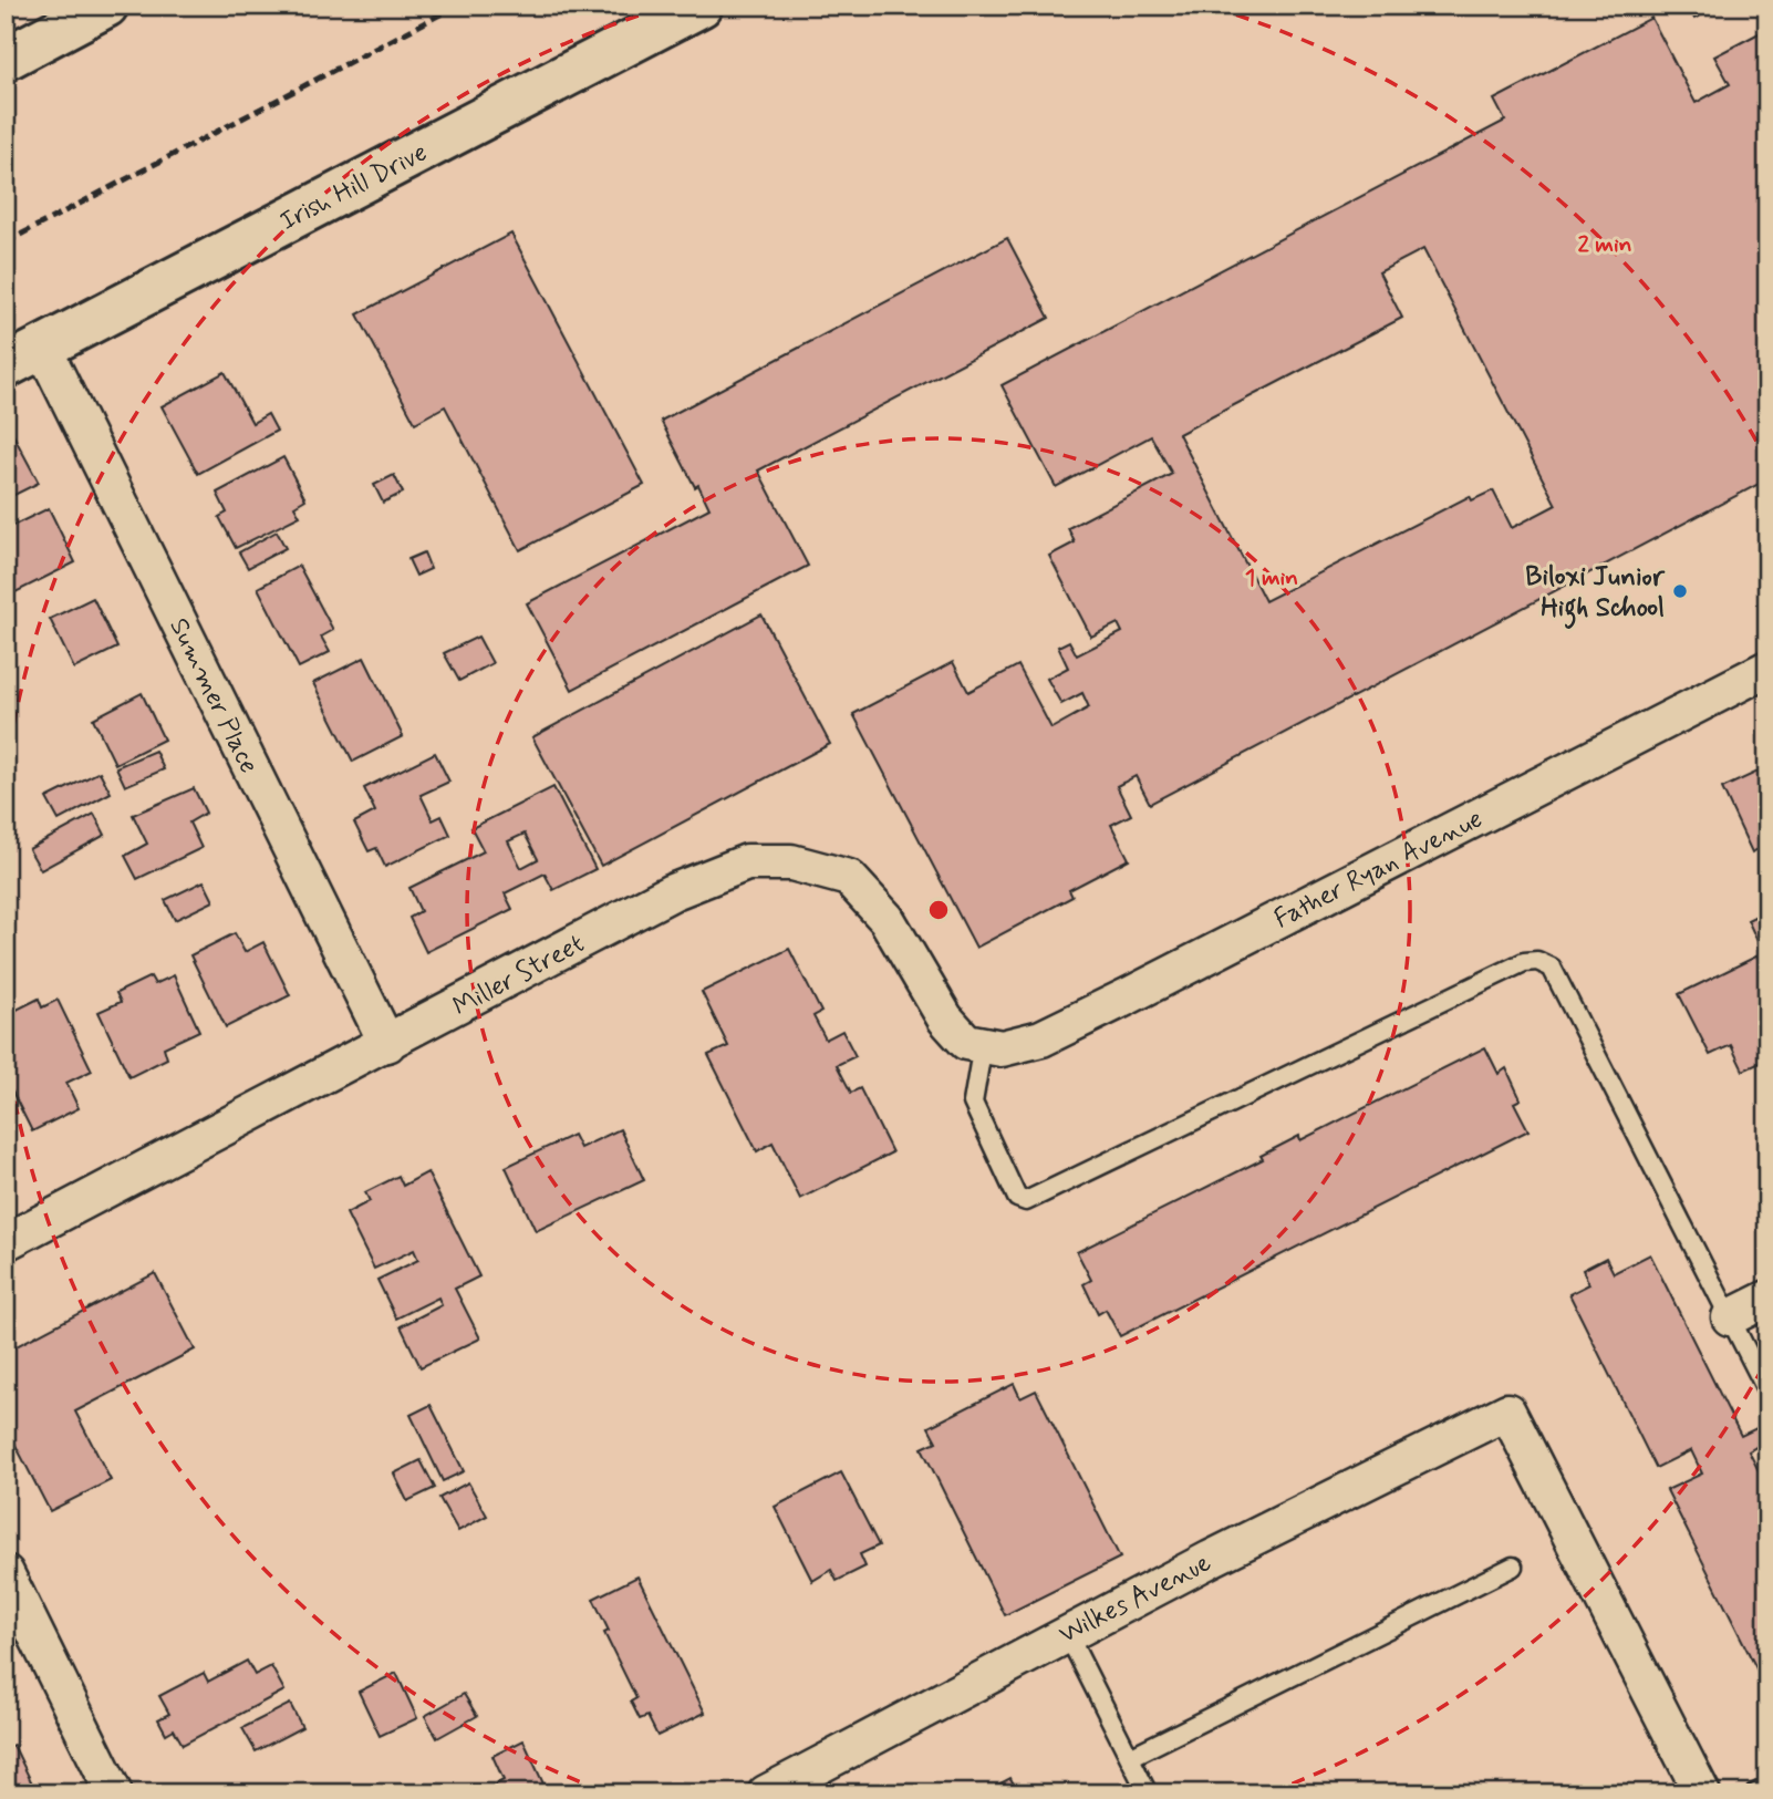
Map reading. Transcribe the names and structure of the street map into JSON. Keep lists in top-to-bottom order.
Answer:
{
  "streets": {
    "main road": ["Irish Hill Drive"],
    "street": [
      "Summer Place",
      "Father Ryan Avenue",
      "Miller Street",
      "Wilkes Avenue"
    ]
  },
  "crossings": [
    ["Irish Hill Drive", "Summer Place"],
    ["Summer Place", "Miller Street"],
    ["Father Ryan Avenue", "Miller Street"]
  ],
  "places": ["Biloxi Junior High School"],
  "rings": ["2 min", "1 min"]
}
